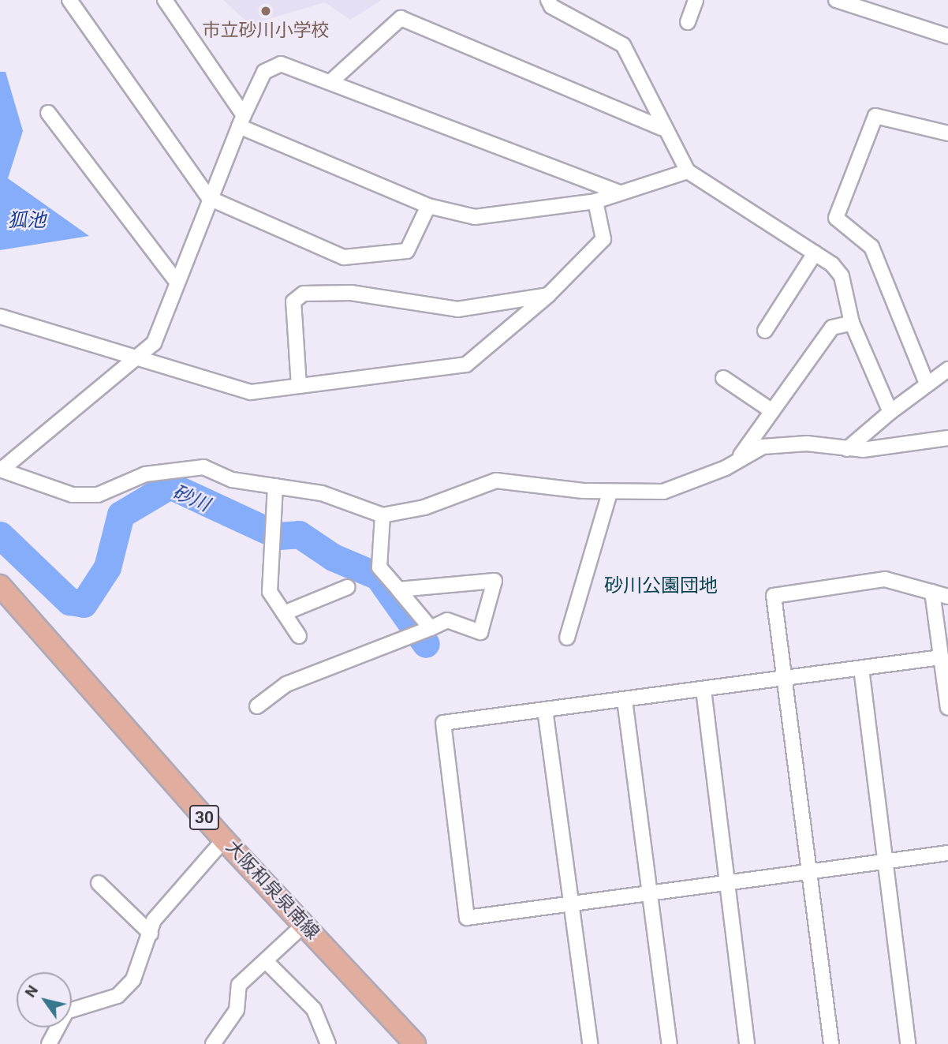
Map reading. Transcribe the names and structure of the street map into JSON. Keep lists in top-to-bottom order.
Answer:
{
  "streets": {
    "main road": ["30", "大阪和泉泉南線"]
  },
  "districts": ["砂川公園団地"],
  "water": ["狐池", "砂川"],
  "places": ["市立砂川小学校"],
  "north": "top left"
}
